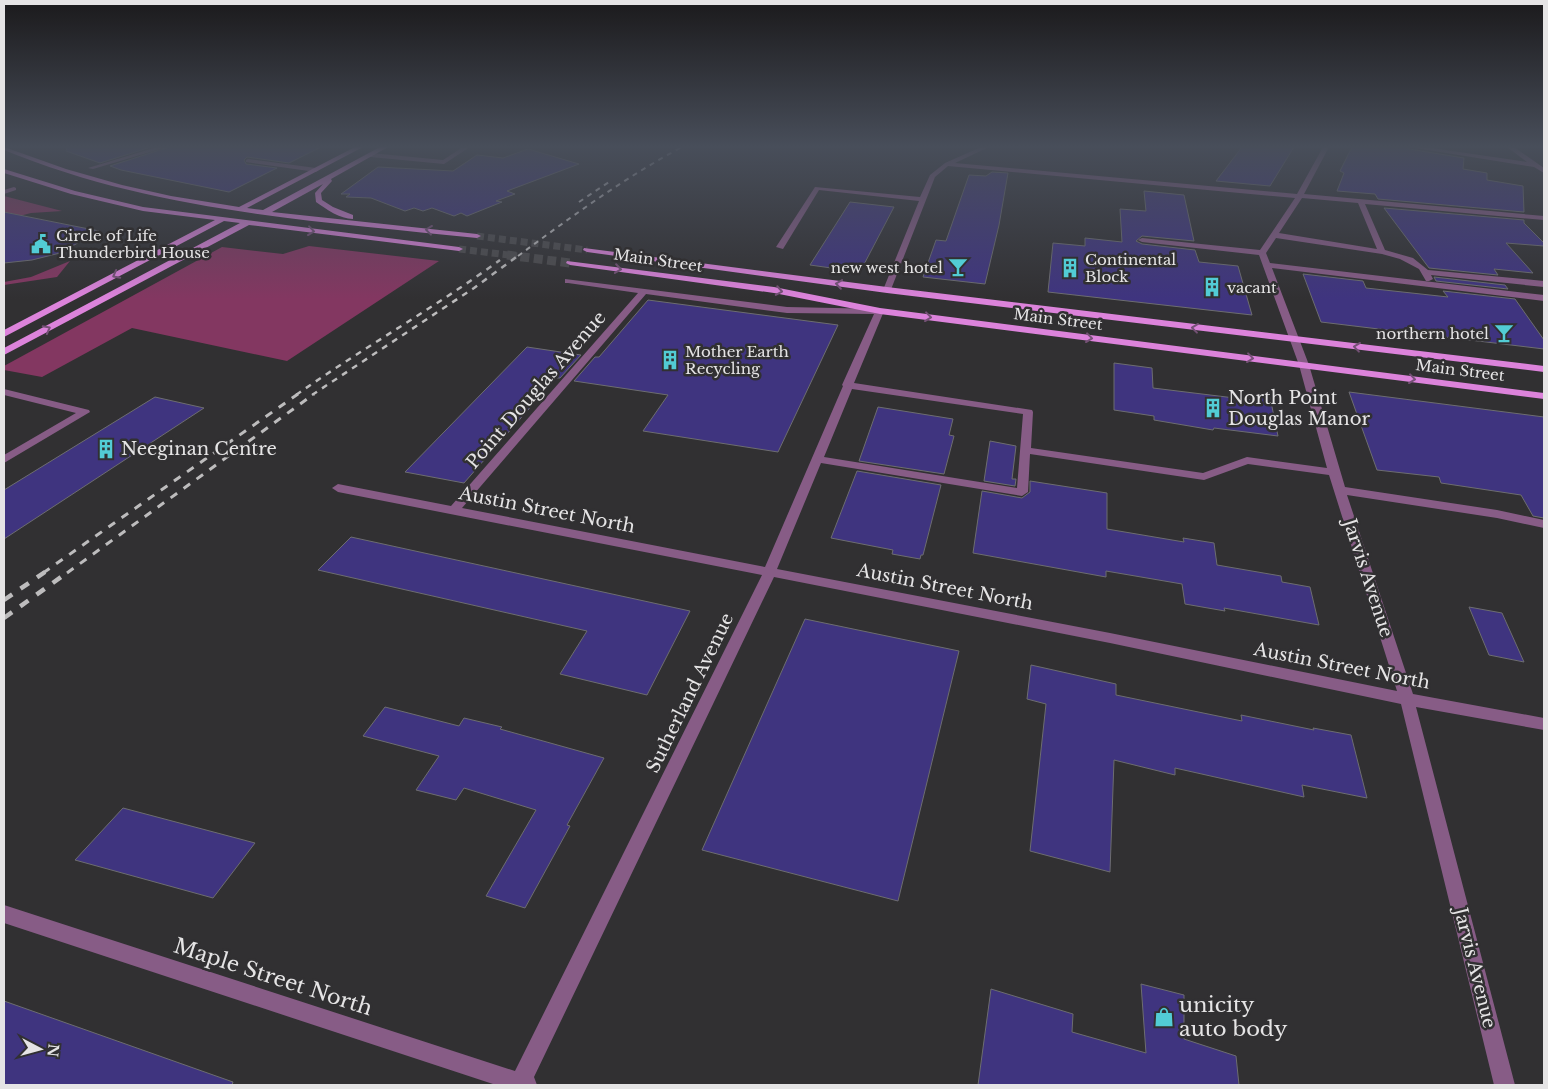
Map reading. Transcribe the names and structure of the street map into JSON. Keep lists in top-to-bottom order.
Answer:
{
  "streets": {
    "main road": ["Main Street"],
    "street": [
      "Point Douglas Avenue",
      "Austin Street North",
      "Jarvis Avenue",
      "Sutherland Avenue",
      "Maple Street North"
    ]
  },
  "crossings": [
    ["Main Street", "Jarvis Avenue"],
    ["Main Street", "Sutherland Avenue"],
    ["Point Douglas Avenue", "Austin Street North"],
    ["Austin Street North", "Jarvis Avenue"],
    ["Austin Street North", "Sutherland Avenue"],
    ["Sutherland Avenue", "Maple Street North"]
  ],
  "places": {
    "public building": ["Circle of Life Thunderbird House"],
    "bar": ["new west hotel", "northern hotel"],
    "building": [
      "Continental Block",
      "vacant",
      "Mother Earth Recycling",
      "North Point Douglas Manor",
      "Neeginan Centre"
    ],
    "shop": ["unicity auto body"]
  },
  "north": "right"
}
